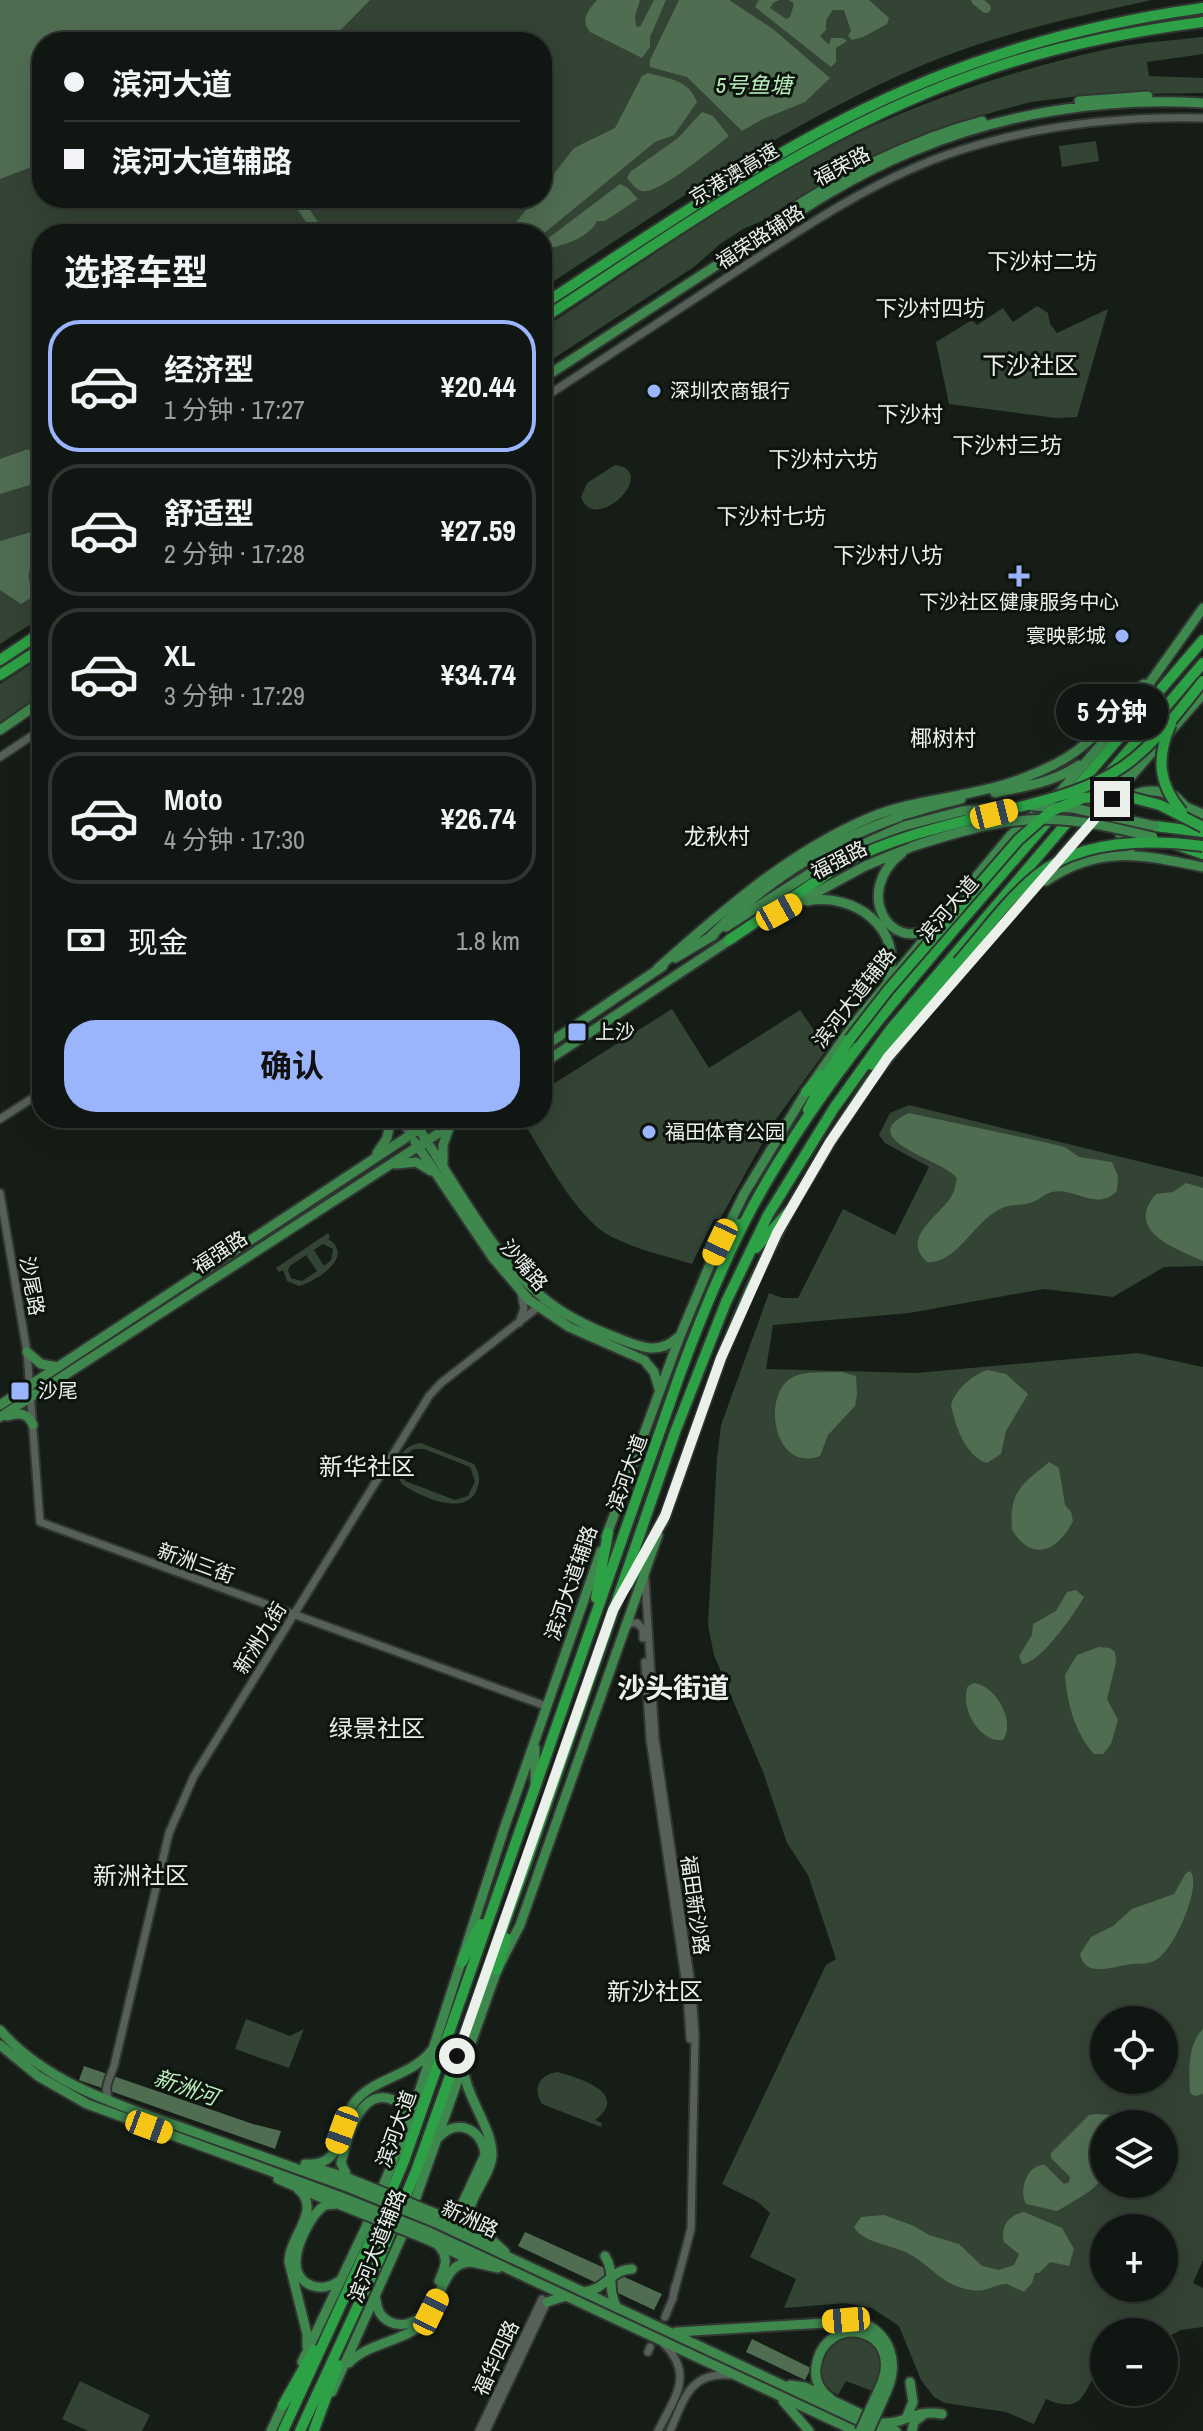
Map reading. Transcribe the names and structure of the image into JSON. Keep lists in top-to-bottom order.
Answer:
{
  "streets": {
    "highway": ["京港澳高速", "滨河大道"],
    "main road": [
      "福荣路",
      "福强路",
      "滨河大道辅路",
      "沙嘴路",
      "新洲路"
    ],
    "street": [
      "福荣路辅路",
      "沙尾路",
      "新洲三街",
      "新洲九街",
      "福田新沙路",
      "福华四路"
    ]
  },
  "crossings": [
    ["福强路", "沙嘴路"],
    ["福强路", "沙尾路"],
    ["福强路", "新洲三街"],
    ["滨河大道", "滨河大道辅路"],
    ["滨河大道辅路", "沙嘴路"],
    ["滨河大道辅路", "新洲三街"],
    ["滨河大道辅路", "福田新沙路"],
    ["沙嘴路", "新洲九街"],
    ["沙尾路", "新洲三街"],
    ["新洲三街", "新洲九街"]
  ],
  "districts": [
    "下沙村二坊",
    "下沙村四坊",
    "下沙社区",
    "下沙村",
    "下沙村三坊",
    "下沙村六坊",
    "下沙村七坊",
    "下沙村八坊",
    "椰树村",
    "龙秋村",
    "新华社区",
    "沙头街道",
    "绿景社区",
    "新洲社区",
    "新沙社区"
  ],
  "water": ["5号鱼塘", "新洲河"],
  "places": {
    "other": ["深圳农商银行", "寰映影城", "福田体育公园"],
    "health": ["下沙社区健康服务中心"],
    "transit": ["上沙", "沙尾"]
  },
  "page": {
    "banner": ["滨河大道", "滨河大道辅路"],
    "heading": "选择车型",
    "list": [
      {
        "name": "经济型",
        "note": "1 分钟 · 17:27",
        "value": "¥20.44"
      },
      {
        "name": "舒适型",
        "note": "2 分钟 · 17:28",
        "value": "¥27.59"
      },
      {
        "name": "XL",
        "note": "3 分钟 · 17:29",
        "value": "¥34.74"
      },
      {
        "name": "Moto",
        "note": "4 分钟 · 17:30",
        "value": "¥26.74"
      }
    ],
    "bubble": "5 分钟",
    "pay": ["现金", "1.8 km"],
    "buttons": "确认",
    "map_buttons": ["+", "−"]
  }
}
